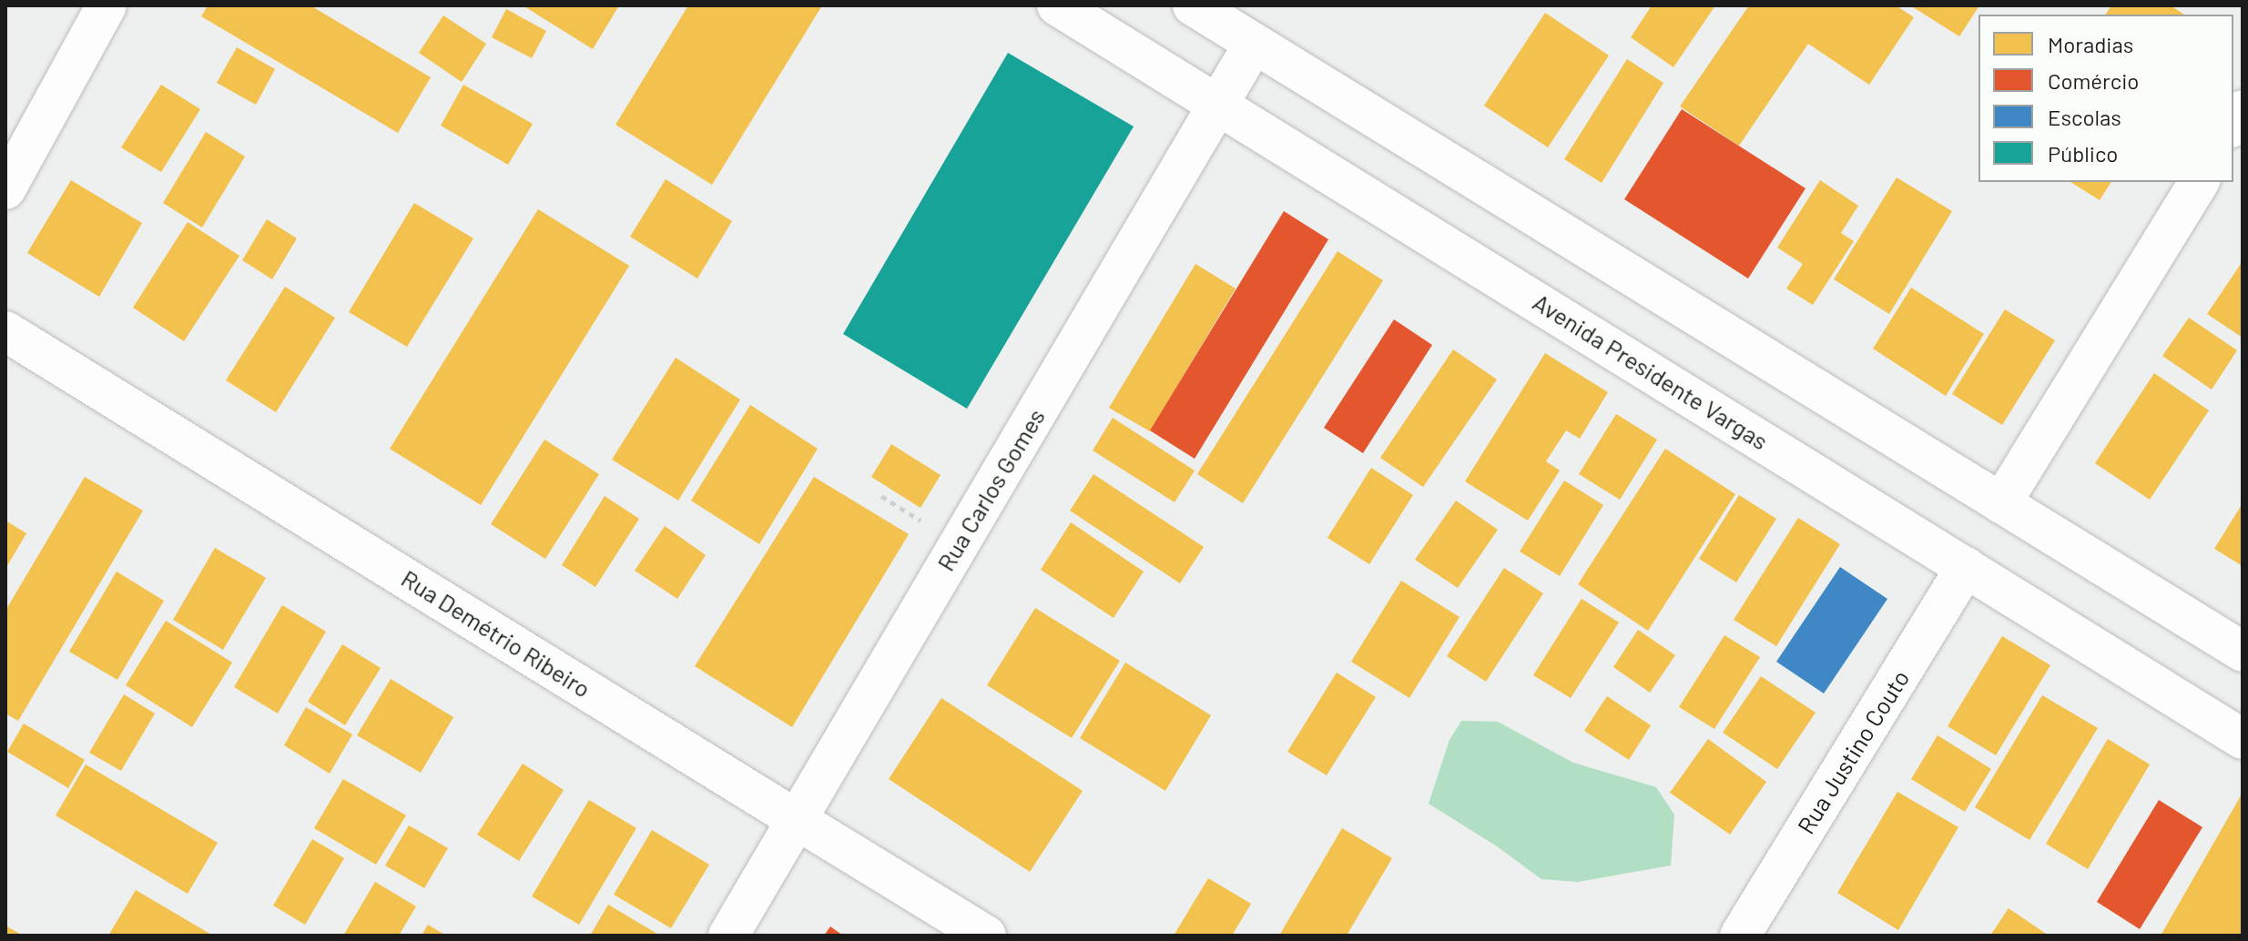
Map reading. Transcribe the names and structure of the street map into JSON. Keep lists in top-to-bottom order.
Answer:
{
  "streets": {
    "street": [
      "Avenida Presidente Vargas",
      "Rua Carlos Gomes",
      "Rua Demétrio Ribeiro",
      "Rua Justino Couto"
    ]
  },
  "crossings": [
    ["Avenida Presidente Vargas", "Rua Carlos Gomes"],
    ["Avenida Presidente Vargas", "Rua Justino Couto"],
    ["Rua Carlos Gomes", "Rua Demétrio Ribeiro"]
  ],
  "legend": [
    "Moradias",
    "Comércio",
    "Escolas",
    "Público"
  ]
}
